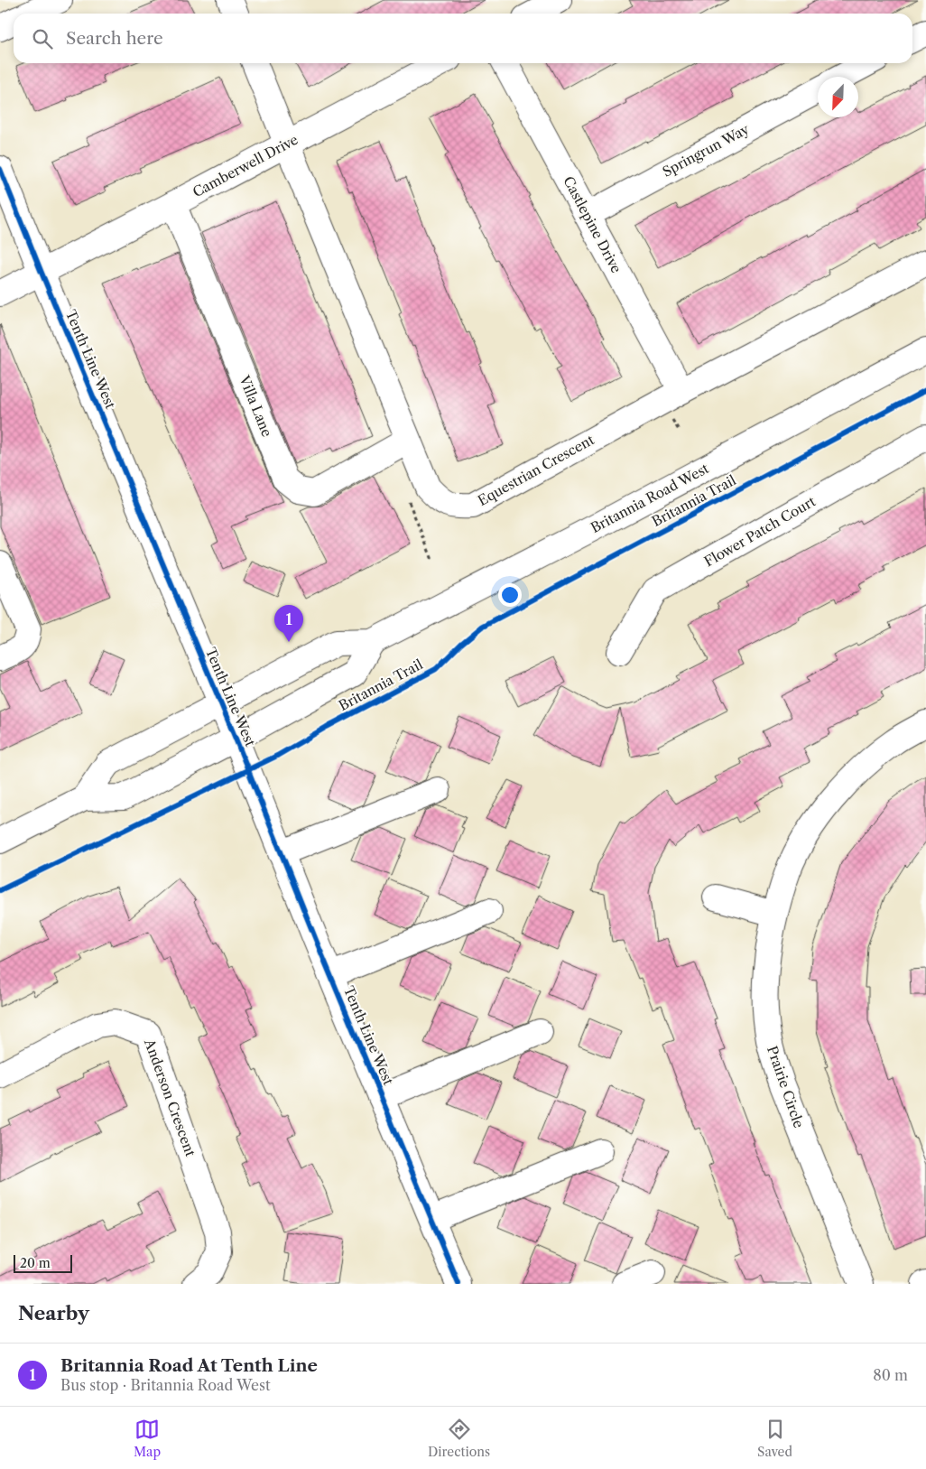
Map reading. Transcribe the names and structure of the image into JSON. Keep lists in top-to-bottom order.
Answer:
{
  "streets": {
    "street": [
      "Springrun Way",
      "Camberwell Drive",
      "Castlepine Drive",
      "Tenth Line West",
      "Villa Lane",
      "Equestrian Crescent",
      "Britannia Road West",
      "Flower Patch Court",
      "Prairie Circle",
      "Anderson Crescent"
    ],
    "cycle path": ["Britannia Trail"]
  },
  "crossings": [
    ["Springrun Way", "Castlepine Drive"],
    ["Camberwell Drive", "Tenth Line West"],
    ["Camberwell Drive", "Villa Lane"],
    ["Camberwell Drive", "Equestrian Crescent"],
    ["Castlepine Drive", "Equestrian Crescent"],
    ["Tenth Line West", "Britannia Road West"],
    ["Villa Lane", "Equestrian Crescent"]
  ],
  "scale_bar": "20 m",
  "north": "bottom left",
  "page": {
    "search": "Search here",
    "pins": "1",
    "scale": "20 m",
    "heading": "Nearby",
    "list": [
      {
        "mark": "1",
        "name": "Britannia Road At Tenth Line",
        "note": "Bus stop · Britannia Road West",
        "value": "80 m"
      }
    ],
    "nav": ["Map", "Directions", "Saved"]
  }
}
